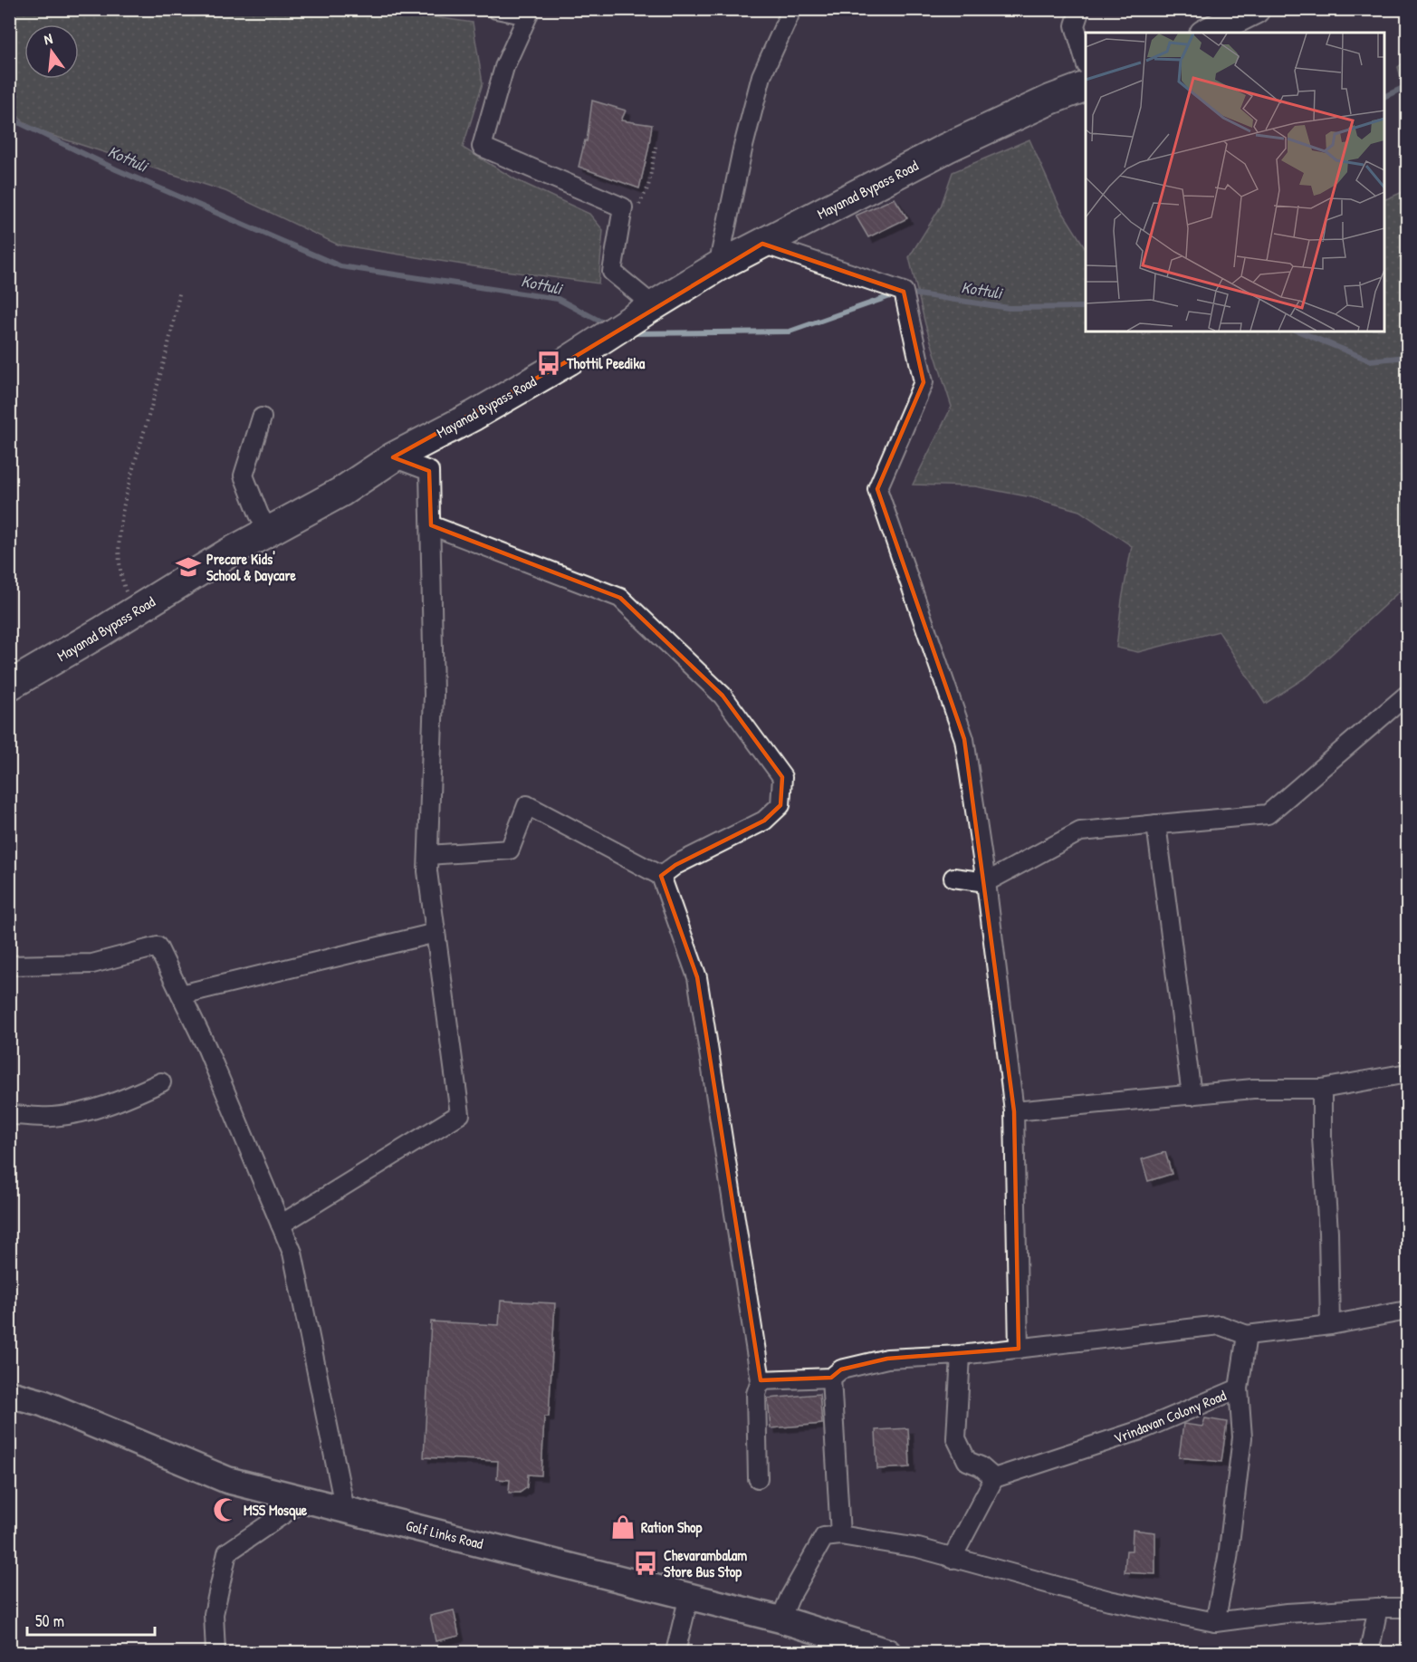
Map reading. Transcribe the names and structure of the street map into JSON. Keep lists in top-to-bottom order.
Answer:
{
  "streets": {
    "main road": ["Mayanad Bypass Road", "Golf Links Road"],
    "street": ["Vrindavan Colony Road"]
  },
  "water": ["Kottuli"],
  "places": {
    "bus stop": ["Thottil Peedika", "Chevarambalam Store Bus Stop"],
    "school or university": ["Precare Kids' School & Daycare"],
    "mosque": ["MSS Mosque"],
    "shop": ["Ration Shop"]
  },
  "scale_bar": "50 m",
  "north": "top"
}
